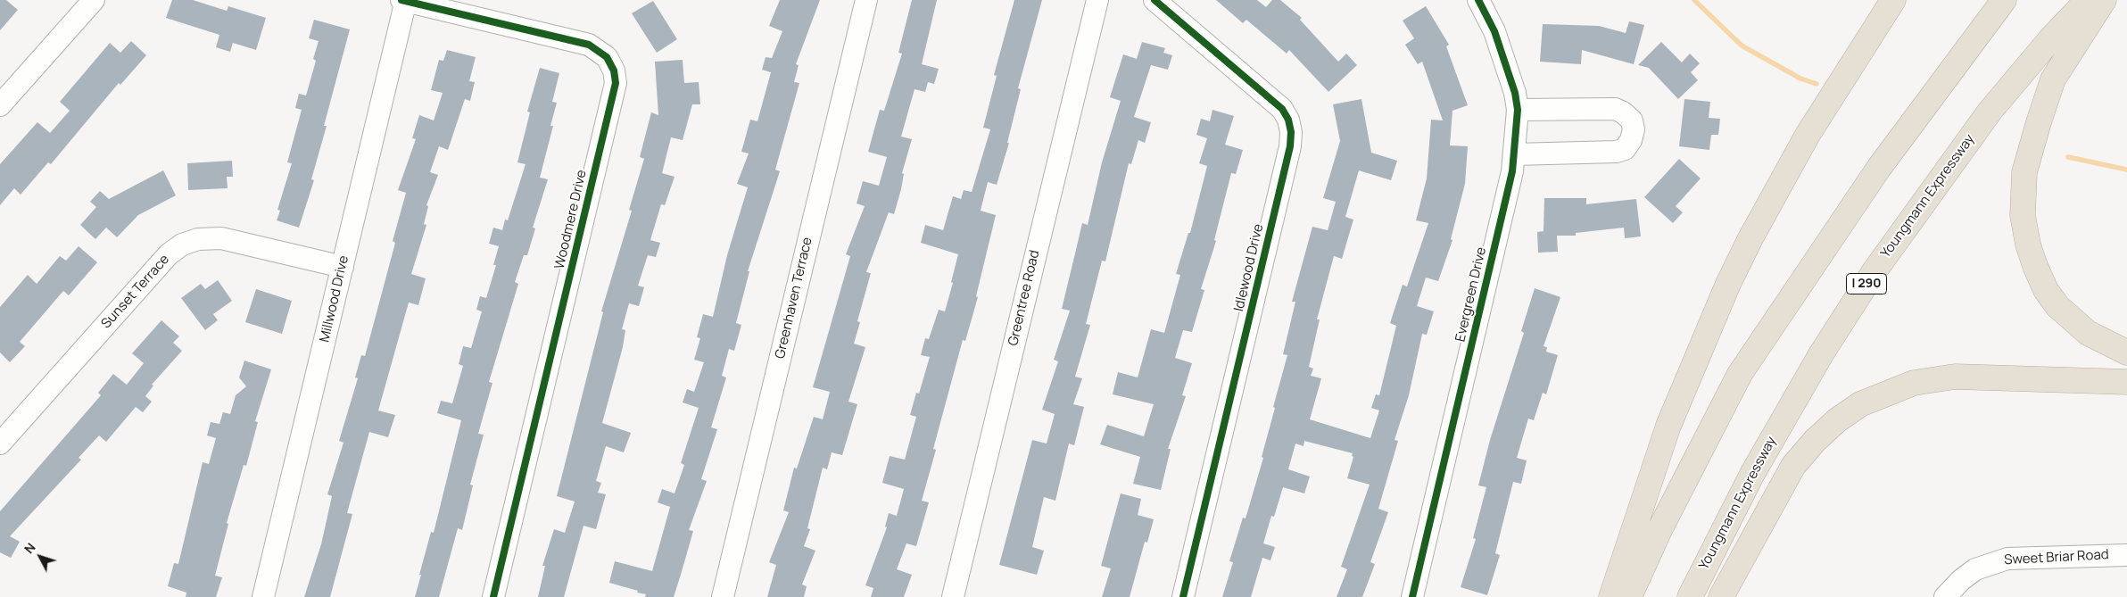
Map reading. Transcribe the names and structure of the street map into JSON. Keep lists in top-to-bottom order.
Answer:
{
  "streets": {
    "highway": ["Youngmann Expressway", "I 290"],
    "street": [
      "Woodmere Drive",
      "Idlewood Drive",
      "Sunset Terrace",
      "Evergreen Drive",
      "Greenhaven Terrace",
      "Greentree Road",
      "Millwood Drive",
      "Sweet Briar Road"
    ]
  },
  "crossings": [
    ["Woodmere Drive", "Millwood Drive"],
    ["Sunset Terrace", "Millwood Drive"]
  ],
  "north": "top left"
}
